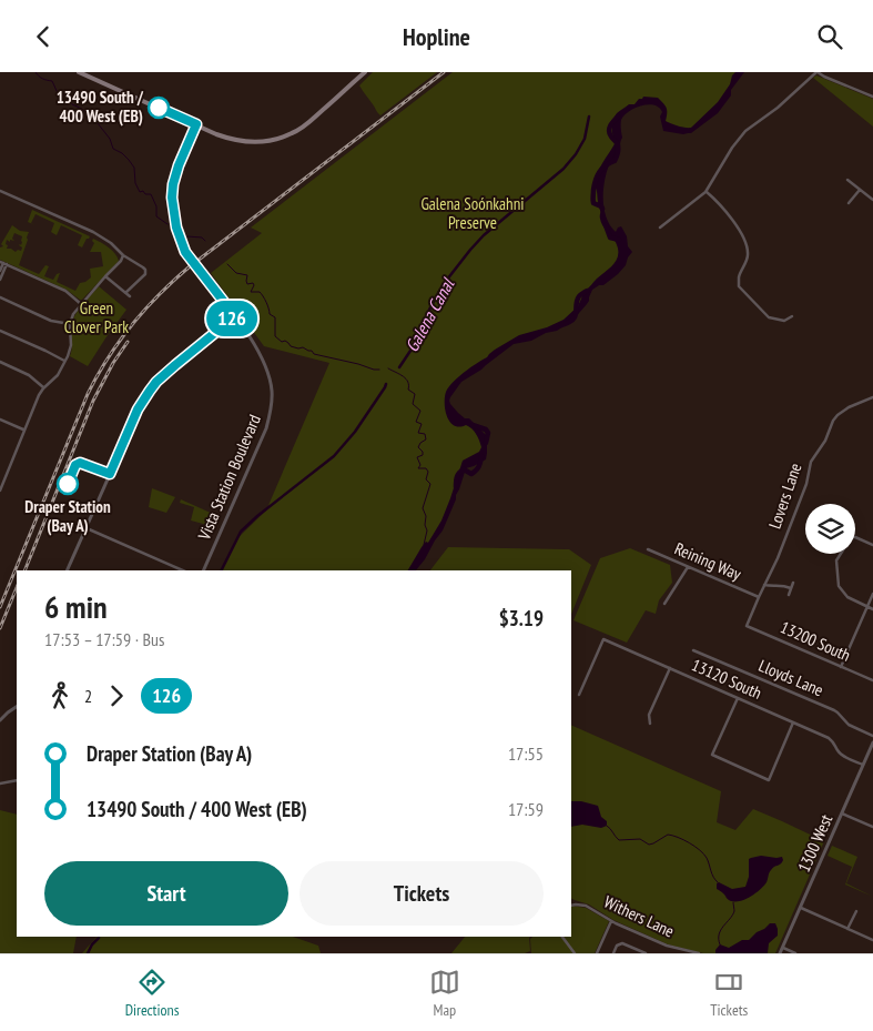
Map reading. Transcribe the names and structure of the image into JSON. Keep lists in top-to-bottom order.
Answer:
{
  "streets": {
    "street": [
      "Vista Station Boulevard",
      "Lovers Lane",
      "Reining Way",
      "13200 South",
      "Lloyds Lane",
      "13120 South",
      "1300 West",
      "Withers Lane"
    ]
  },
  "crossings": [
    ["Lovers Lane", "Reining Way"],
    ["Lovers Lane", "13200 South"],
    ["13120 South", "1300 West"]
  ],
  "water": ["Galena Canal"],
  "parks": ["Galena Soónkahni Preserve", "Green Clover Park"],
  "places": ["13490 South / 400 West (EB)", "Draper Station (Bay A)"],
  "lines": ["bus line 126"],
  "page": {
    "header": "Hopline",
    "on_map": "126",
    "heading": ["6 min", "17:53 – 17:59 · Bus", "$3.19"],
    "legs": ["2", "126"],
    "list": [
      {
        "name": "Draper Station (Bay A)",
        "value": "17:55"
      },
      {
        "name": "13490 South / 400 West (EB)",
        "value": "17:59"
      }
    ],
    "buttons": ["Start", "Tickets"],
    "tabs": ["Directions", "Map", "Tickets"]
  }
}
